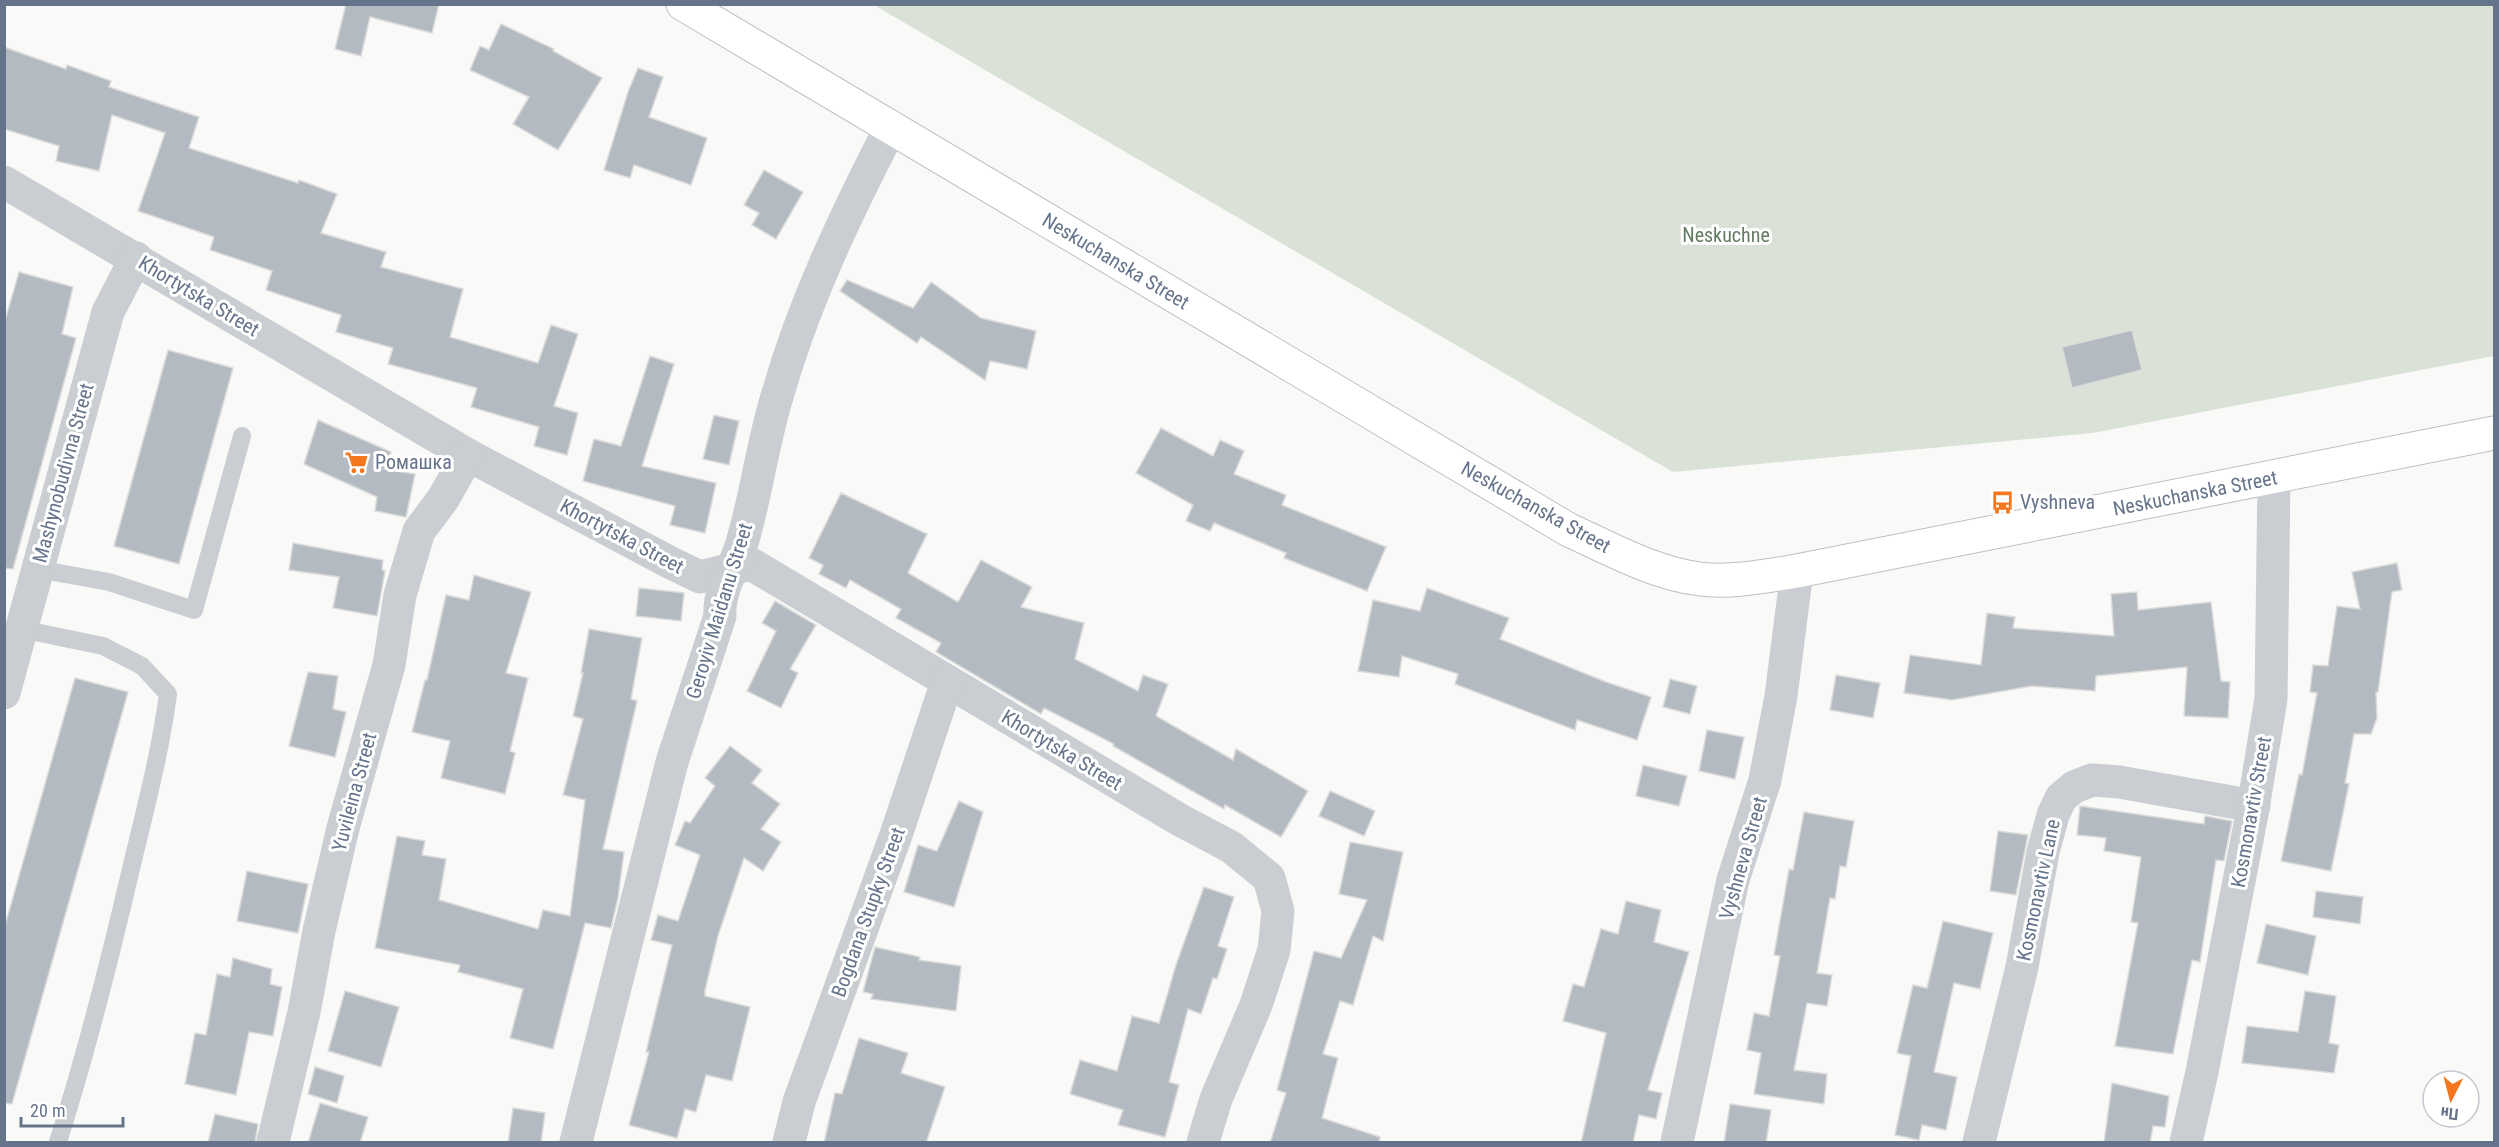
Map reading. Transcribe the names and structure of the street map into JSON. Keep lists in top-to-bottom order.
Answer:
{
  "streets": {
    "street": [
      "Neskuchanska Street",
      "Khortytska Street",
      "Mashynobudivna Street",
      "Geroyiv Maidanu Street",
      "Yuvileina Street",
      "Kosmonavtiv Street",
      "Vyshneva Street",
      "Kosmonavtiv Lane",
      "Bogdana Stupky Street"
    ]
  },
  "crossings": [
    ["Neskuchanska Street", "Geroyiv Maidanu Street"],
    ["Neskuchanska Street", "Kosmonavtiv Street"],
    ["Neskuchanska Street", "Vyshneva Street"],
    ["Khortytska Street", "Mashynobudivna Street"],
    ["Khortytska Street", "Geroyiv Maidanu Street"],
    ["Khortytska Street", "Yuvileina Street"],
    ["Khortytska Street", "Bogdana Stupky Street"],
    ["Kosmonavtiv Street", "Kosmonavtiv Lane"]
  ],
  "parks": ["Neskuchne"],
  "places": {
    "supermarket": ["Ромашка"],
    "bus stop": ["Vyshneva"]
  },
  "scale_bar": "20 m",
  "north": "bottom"
}
